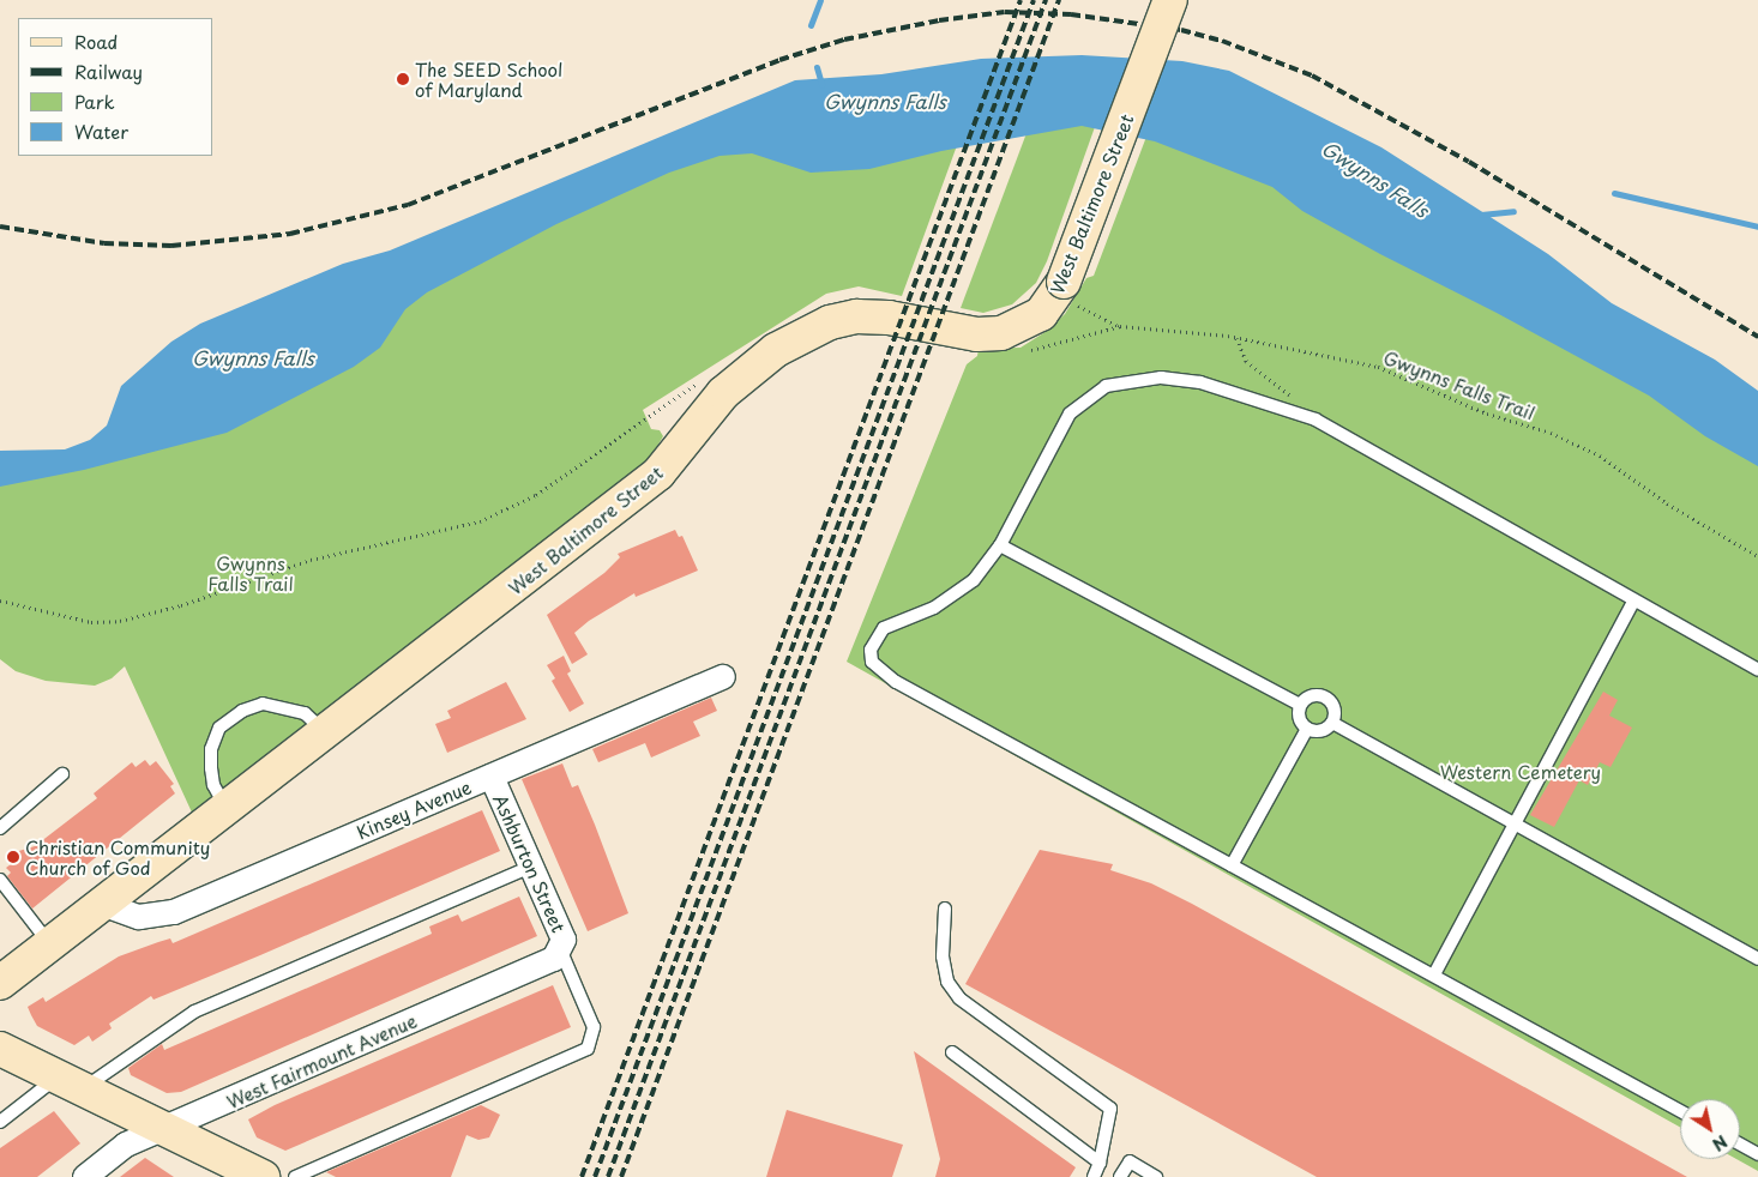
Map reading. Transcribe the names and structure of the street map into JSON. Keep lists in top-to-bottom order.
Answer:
{
  "streets": {
    "main road": ["West Baltimore Street"],
    "street": ["Kinsey Avenue", "Ashburton Street", "West Fairmount Avenue"],
    "path": ["Gwynns Falls Trail"]
  },
  "crossings": [
    ["West Baltimore Street", "Gwynns Falls Trail"],
    ["West Baltimore Street", "Kinsey Avenue"],
    ["Kinsey Avenue", "Ashburton Street"],
    ["Ashburton Street", "West Fairmount Avenue"]
  ],
  "water": ["Gwynns Falls"],
  "parks": ["Gwynns Falls Trail", "Western Cemetery"],
  "places": ["The SEED School of Maryland", "Christian Community Church of God"],
  "legend": [
    "Road",
    "Railway",
    "Park",
    "Water"
  ],
  "north": "bottom right"
}
